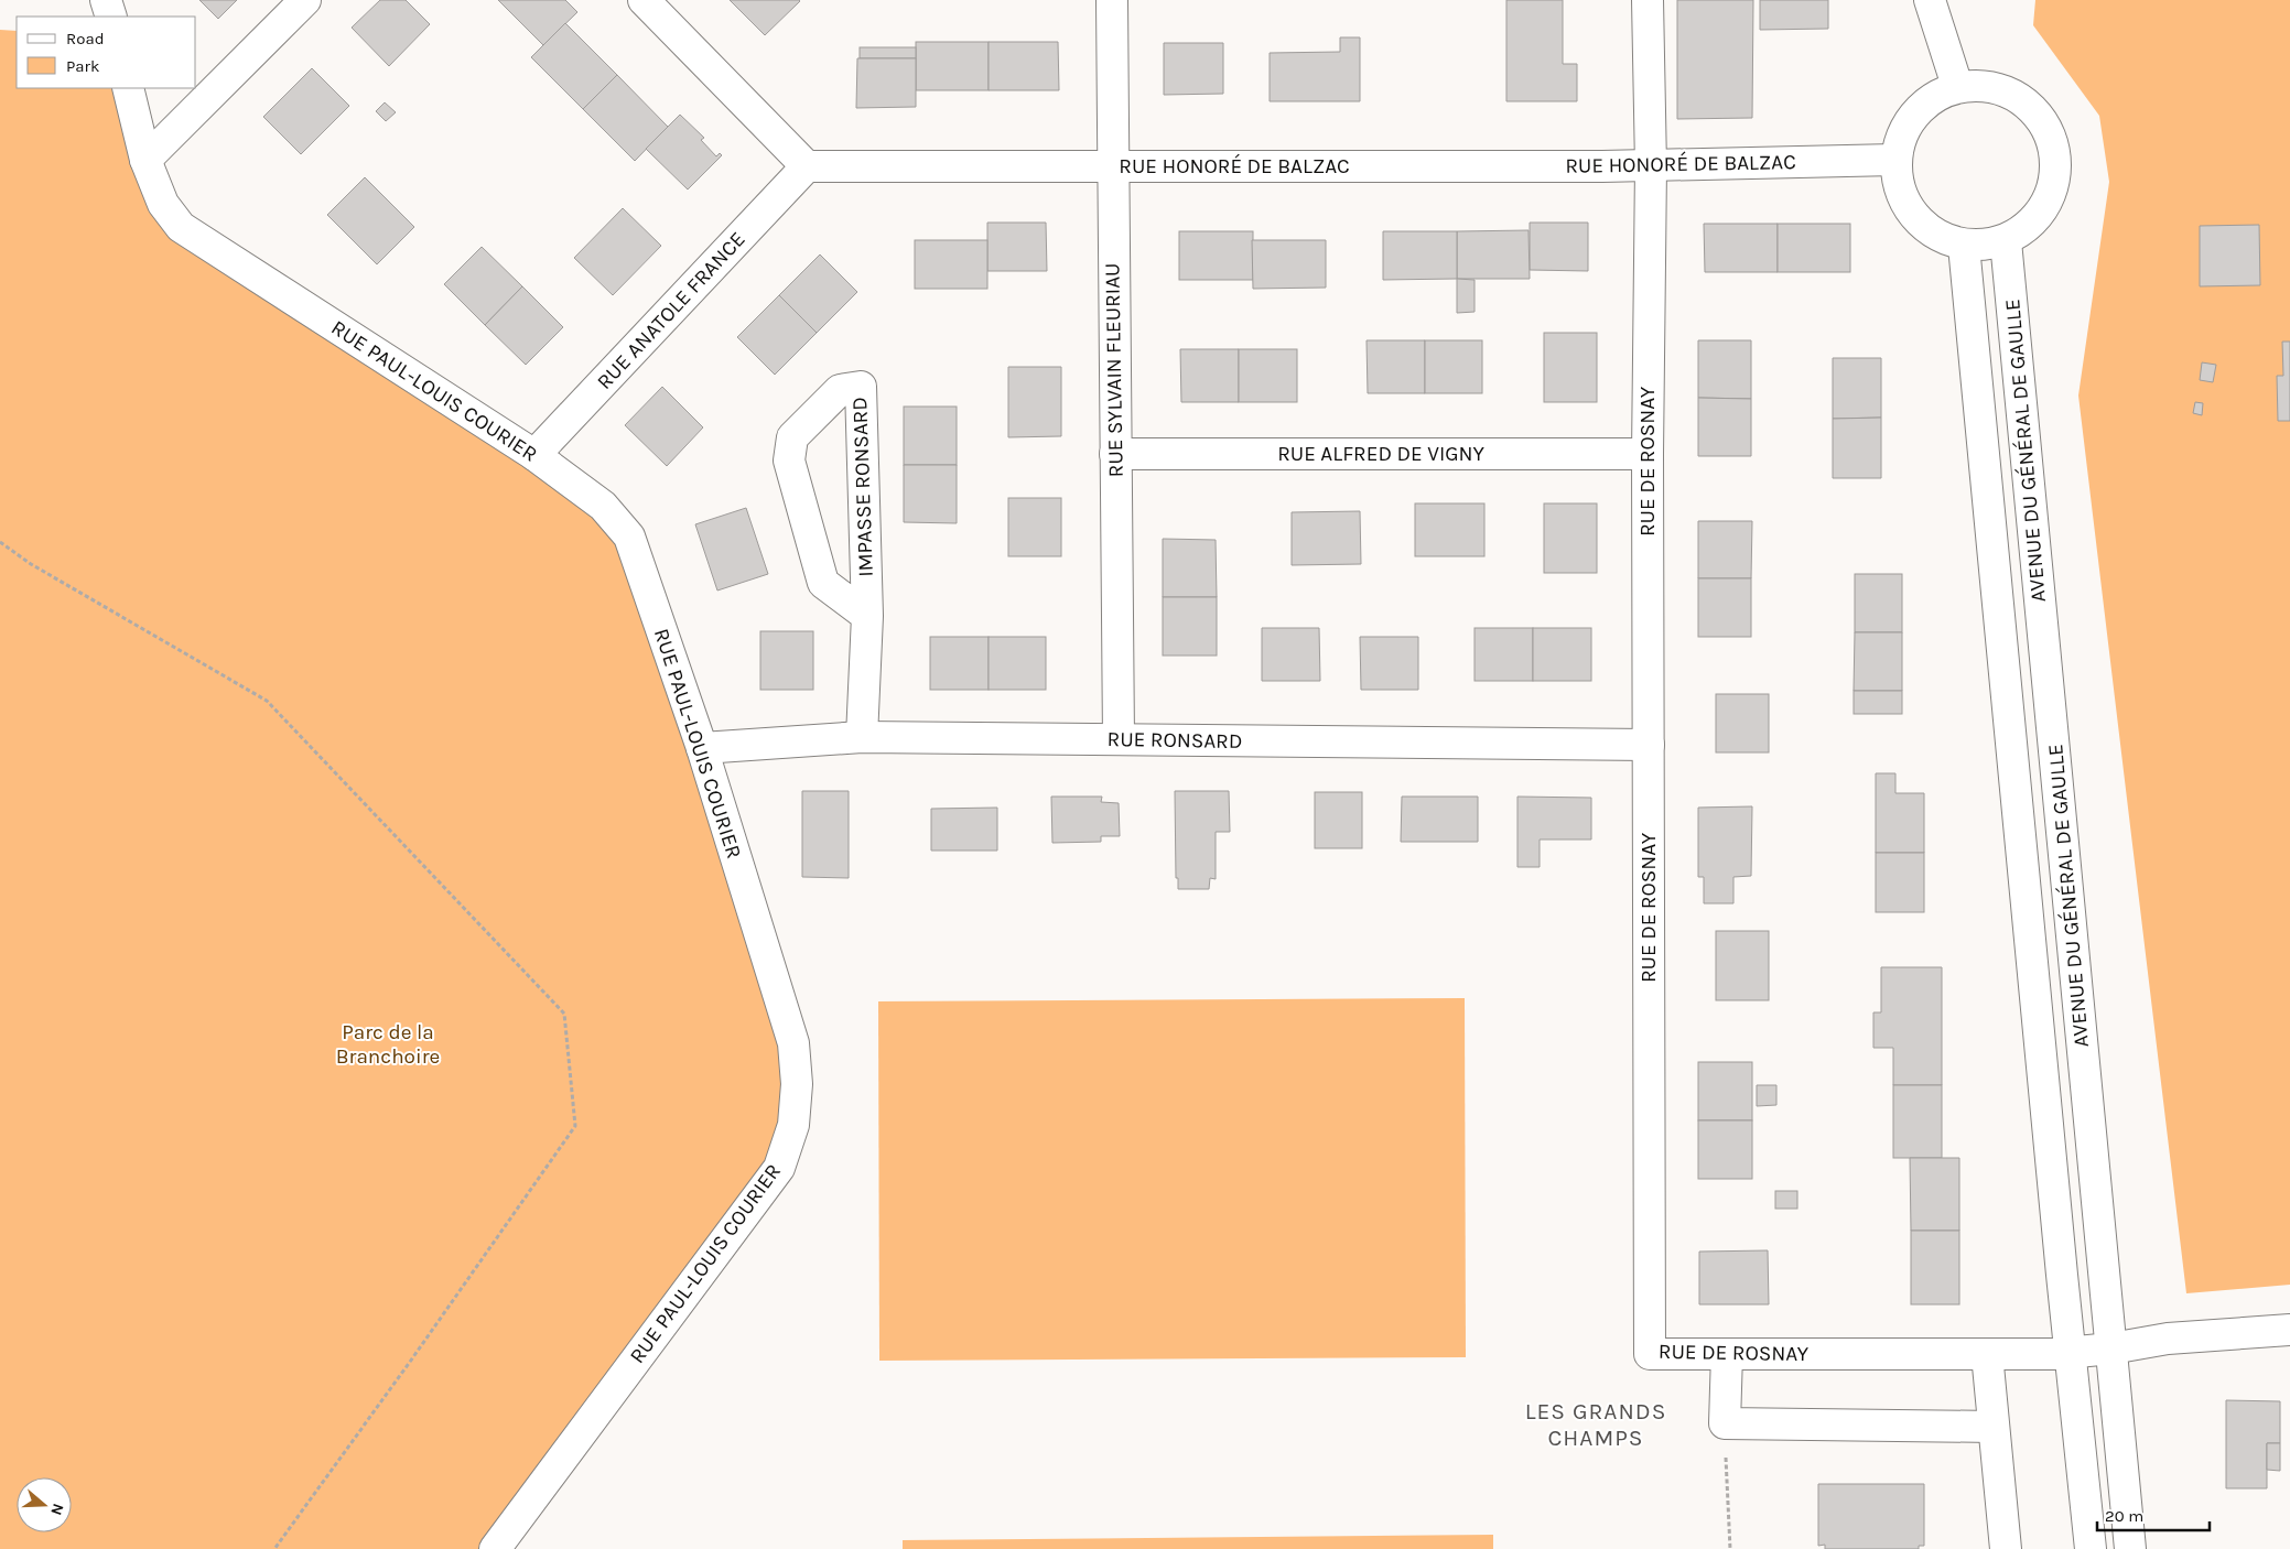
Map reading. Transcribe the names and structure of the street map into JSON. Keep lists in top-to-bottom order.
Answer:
{
  "streets": {
    "street": [
      "RUE HONORÉ DE BALZAC",
      "RUE ANATOLE FRANCE",
      "RUE SYLVAIN FLEURIAU",
      "RUE PAUL-LOUIS COURIER",
      "AVENUE DU GÉNÉRAL DE GAULLE",
      "RUE ALFRED DE VIGNY",
      "RUE DE ROSNAY",
      "IMPASSE RONSARD",
      "RUE RONSARD"
    ]
  },
  "crossings": [
    ["RUE HONORÉ DE BALZAC", "RUE ANATOLE FRANCE"],
    ["RUE HONORÉ DE BALZAC", "RUE SYLVAIN FLEURIAU"],
    ["RUE HONORÉ DE BALZAC", "AVENUE DU GÉNÉRAL DE GAULLE"],
    ["RUE HONORÉ DE BALZAC", "RUE DE ROSNAY"],
    ["RUE ANATOLE FRANCE", "RUE PAUL-LOUIS COURIER"],
    ["RUE SYLVAIN FLEURIAU", "RUE ALFRED DE VIGNY"],
    ["RUE SYLVAIN FLEURIAU", "RUE RONSARD"],
    ["RUE PAUL-LOUIS COURIER", "RUE RONSARD"],
    ["AVENUE DU GÉNÉRAL DE GAULLE", "RUE DE ROSNAY"],
    ["RUE ALFRED DE VIGNY", "RUE DE ROSNAY"],
    ["RUE DE ROSNAY", "RUE RONSARD"],
    ["IMPASSE RONSARD", "RUE RONSARD"]
  ],
  "districts": ["LES GRANDS CHAMPS"],
  "parks": ["Parc de la Branchoire"],
  "legend": ["Road", "Park"],
  "scale_bar": "20 m",
  "north": "right"
}
